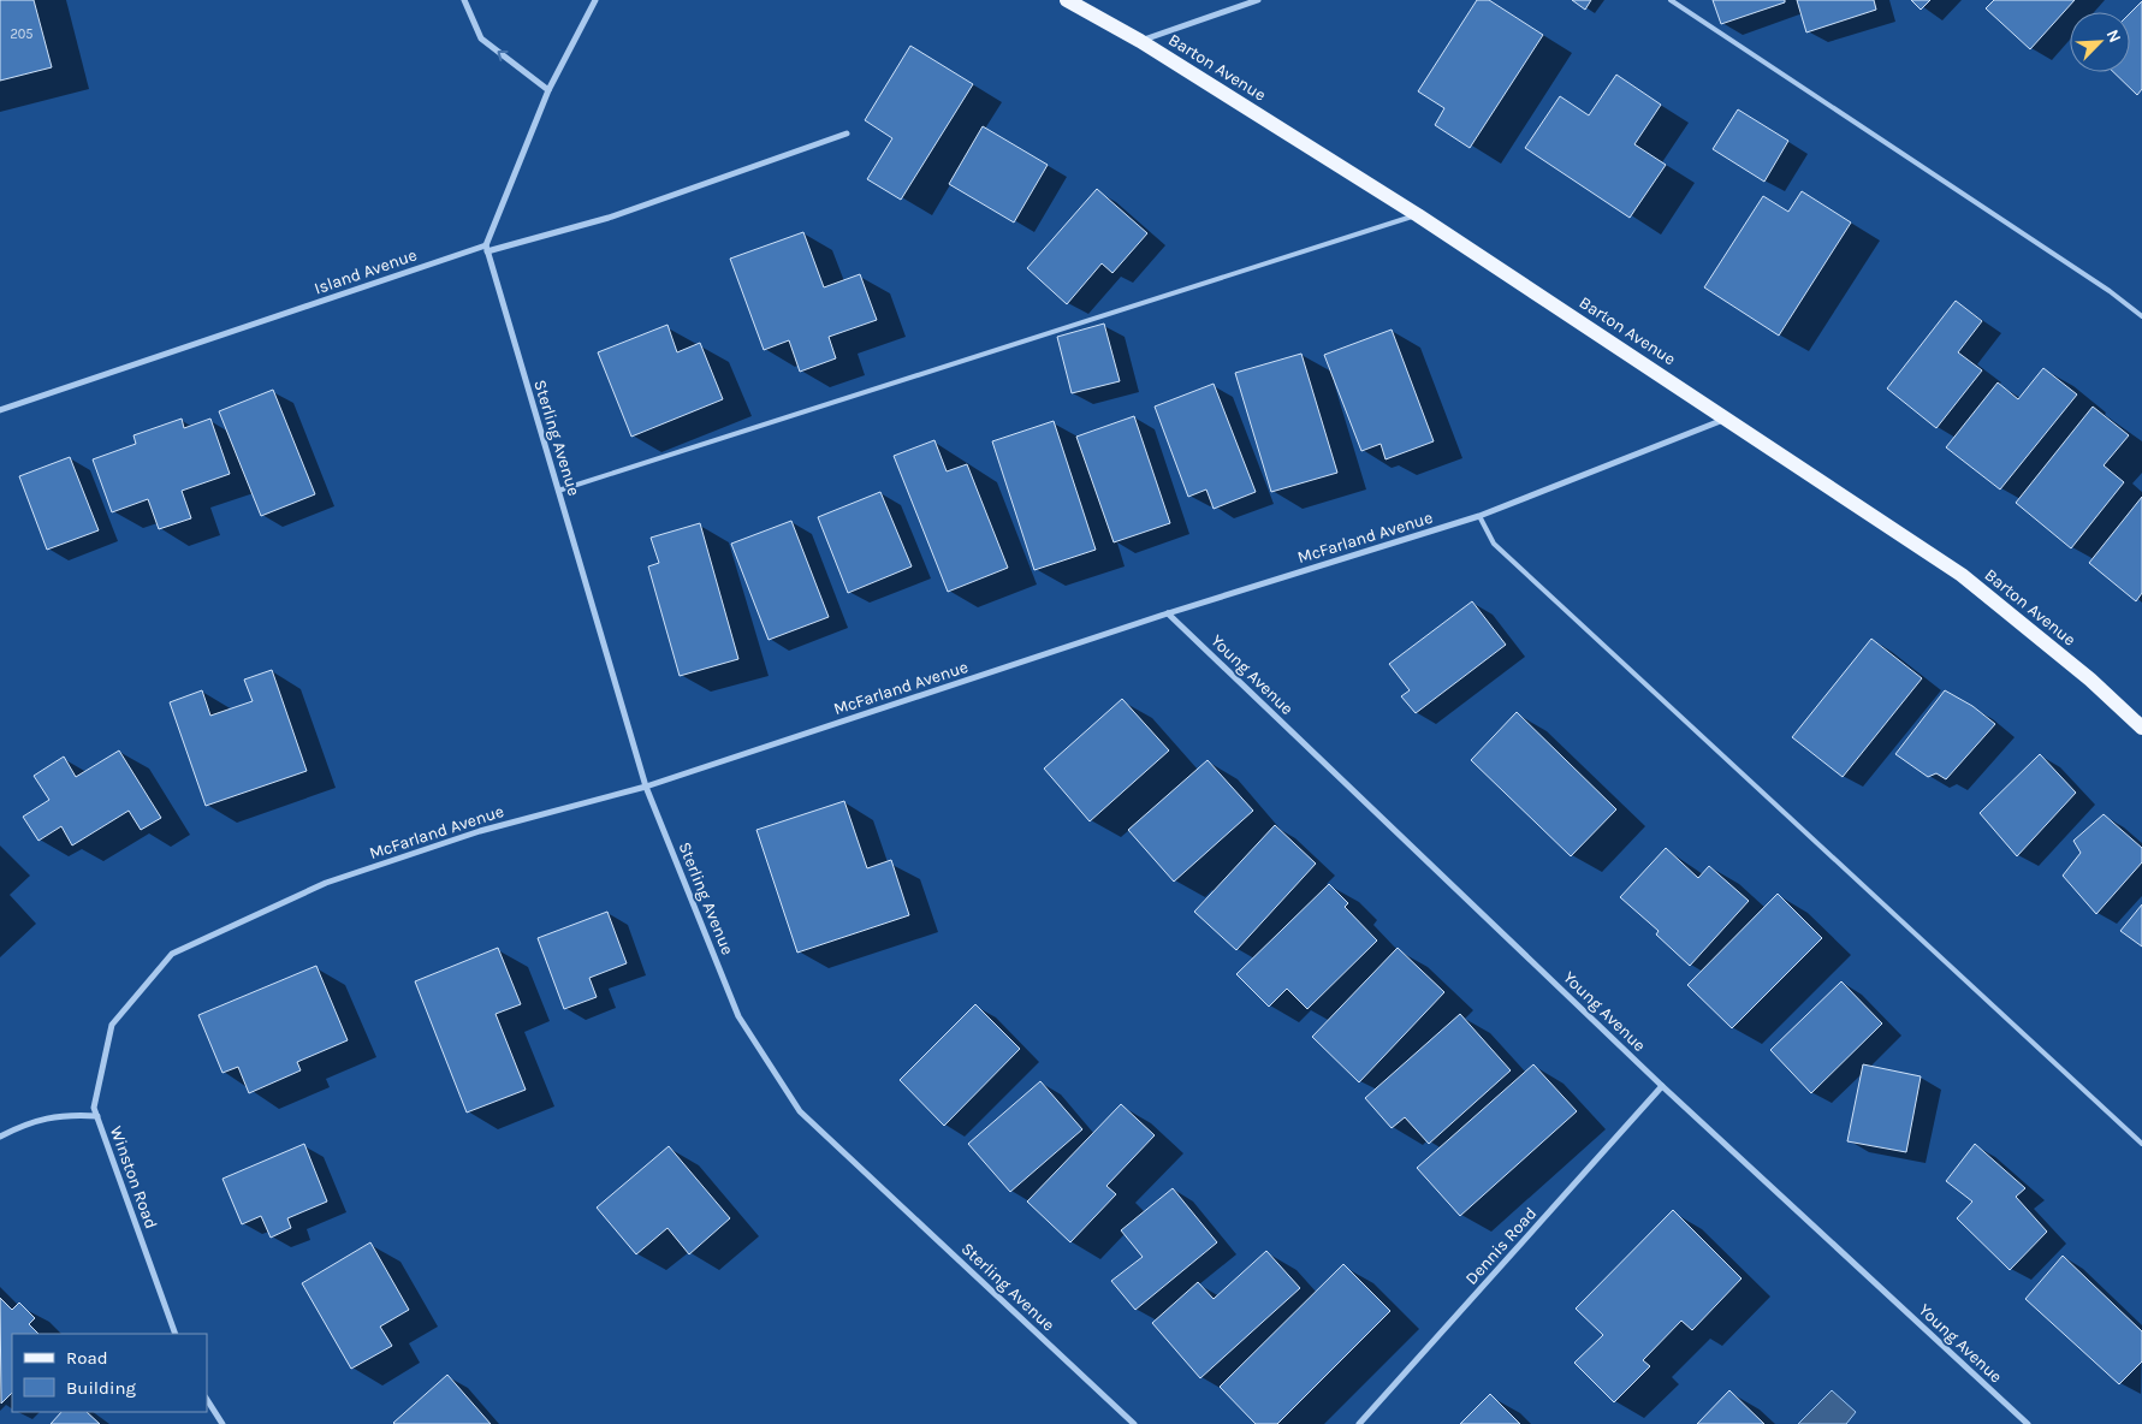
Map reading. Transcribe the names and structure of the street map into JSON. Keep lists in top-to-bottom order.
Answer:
{
  "streets": {
    "main road": ["Barton Avenue"],
    "street": [
      "Island Avenue",
      "Sterling Avenue",
      "McFarland Avenue",
      "Young Avenue",
      "Winston Road",
      "Dennis Road"
    ]
  },
  "crossings": [
    ["Barton Avenue", "McFarland Avenue"],
    ["Island Avenue", "Sterling Avenue"],
    ["Sterling Avenue", "McFarland Avenue"],
    ["McFarland Avenue", "Young Avenue"],
    ["McFarland Avenue", "Winston Road"],
    ["Young Avenue", "Dennis Road"]
  ],
  "house_numbers": ["205"],
  "legend": ["Road", "Building"],
  "north": "top right"
}
